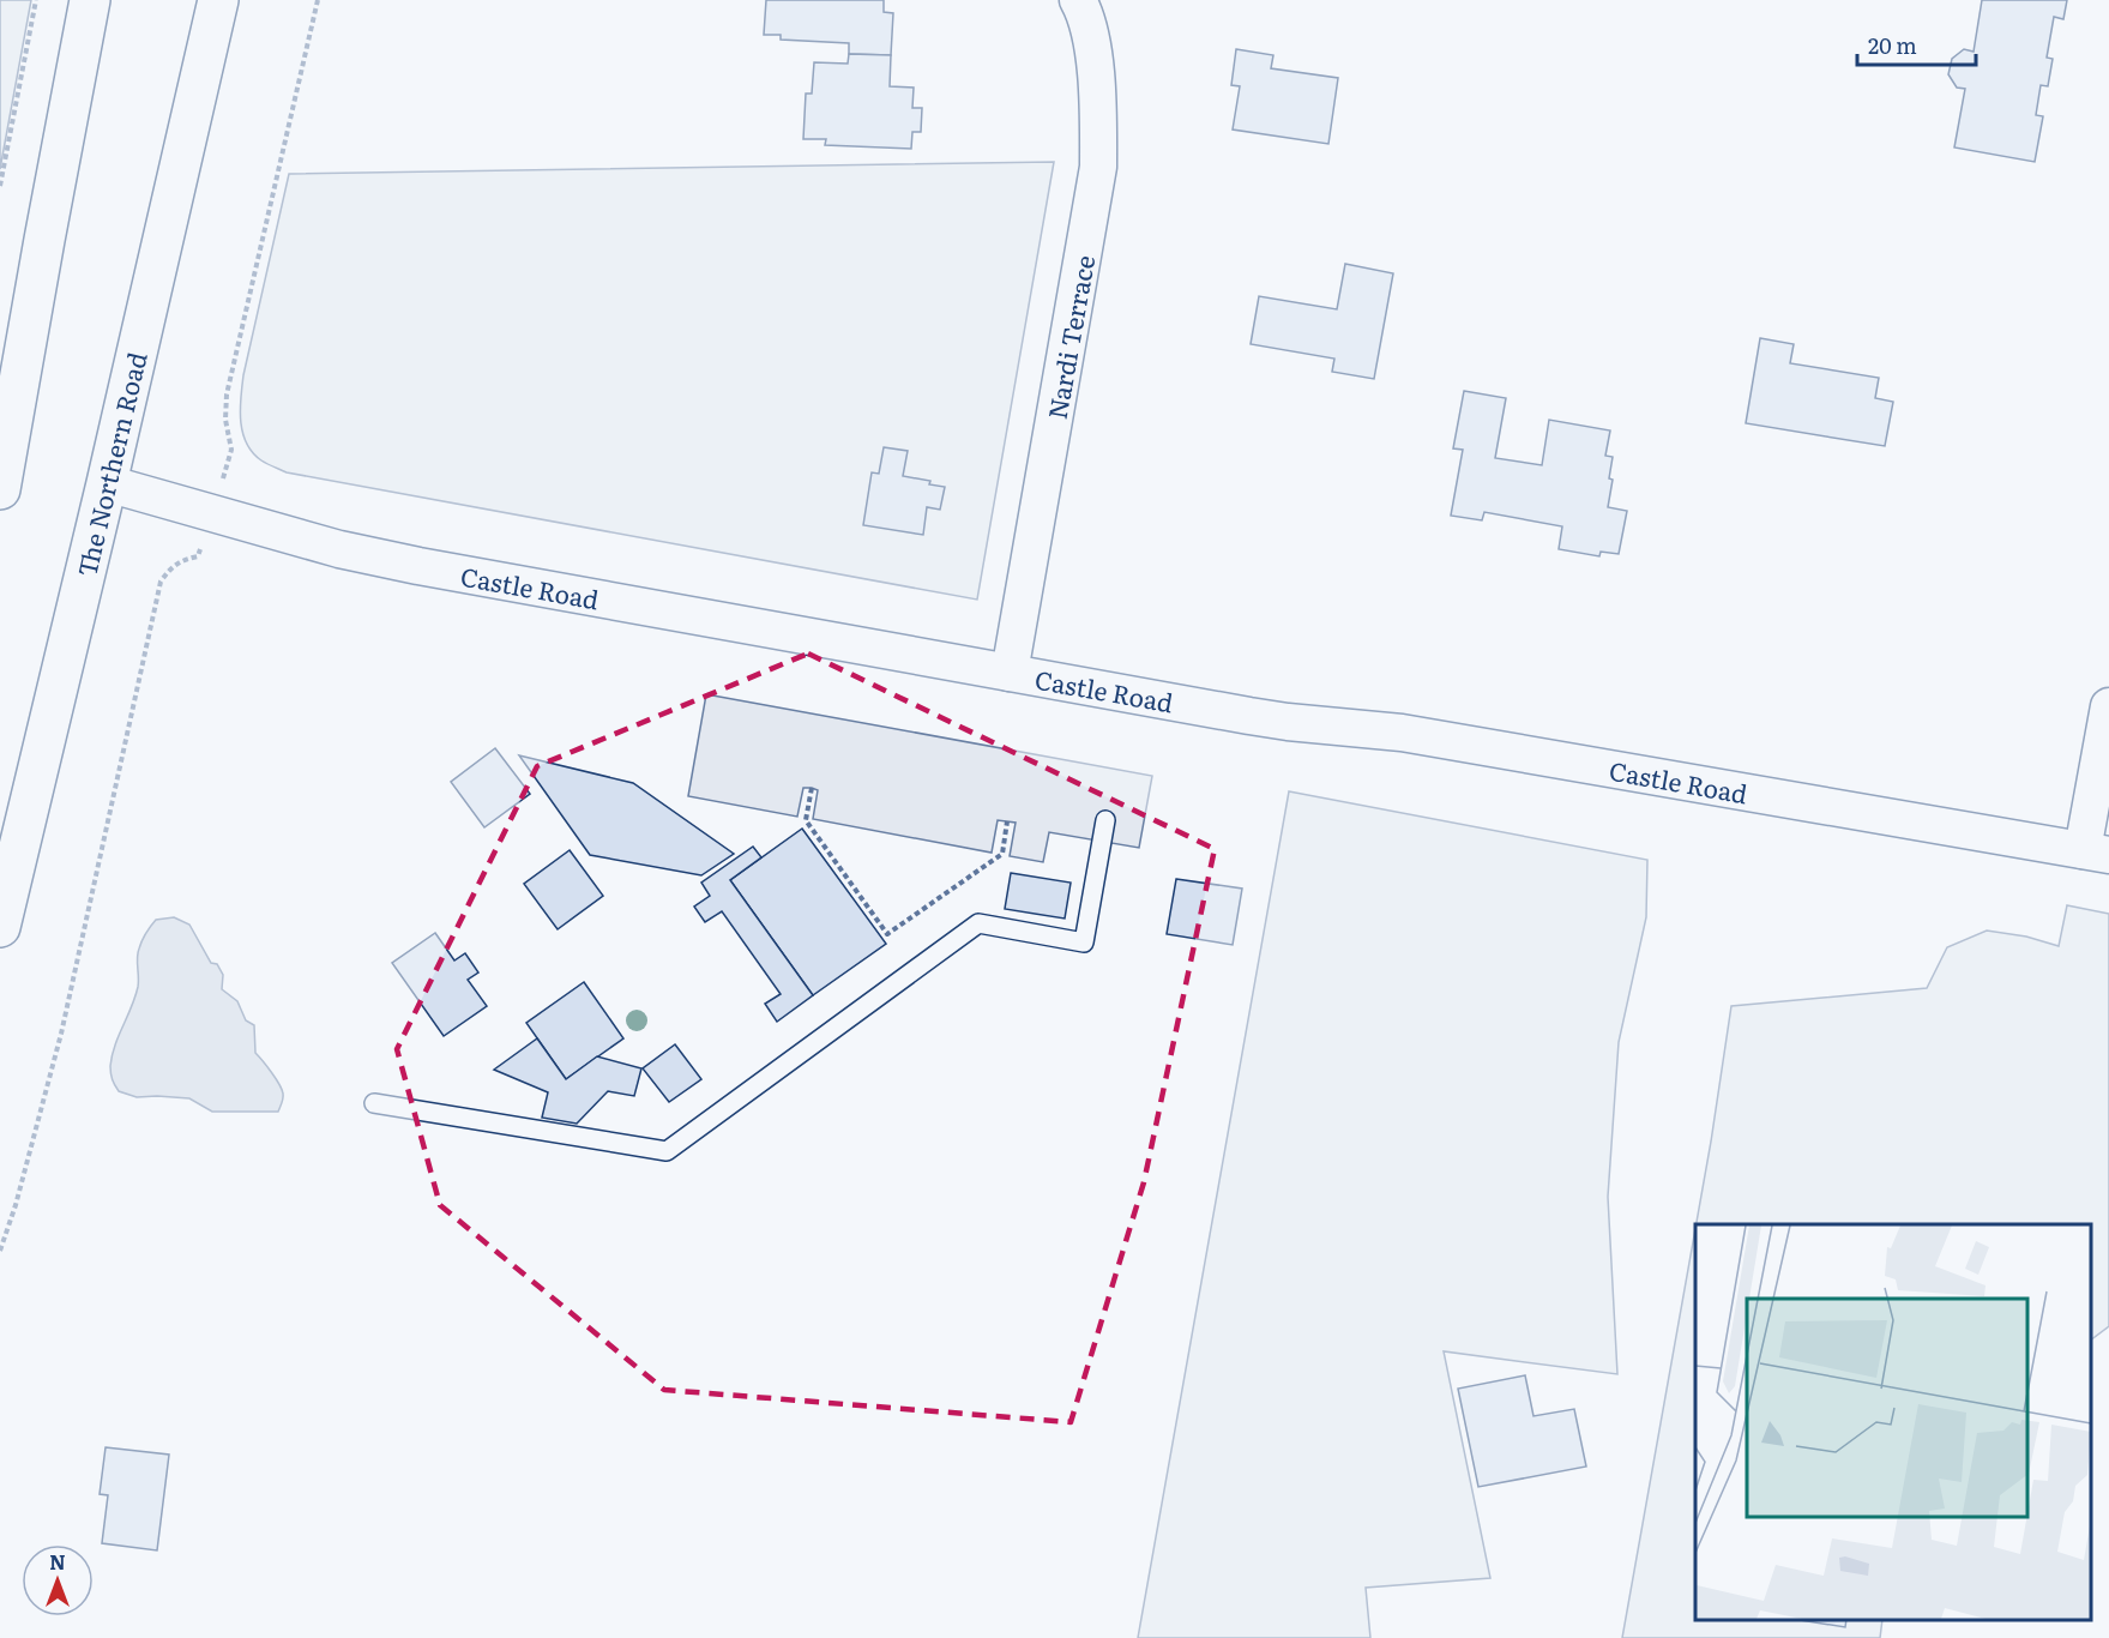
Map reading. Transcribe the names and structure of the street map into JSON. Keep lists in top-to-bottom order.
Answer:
{
  "streets": {
    "highway": ["The Northern Road"],
    "street": ["Nardi Terrace", "Castle Road"]
  },
  "crossings": [
    ["Nardi Terrace", "Castle Road"],
    ["The Northern Road", "Castle Road"]
  ],
  "scale_bar": "20 m",
  "north": "top"
}
